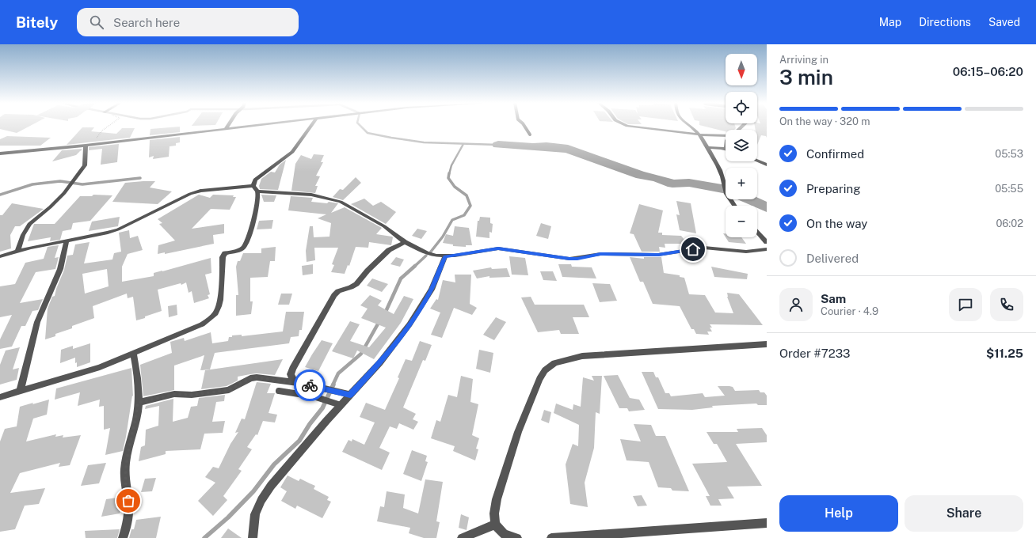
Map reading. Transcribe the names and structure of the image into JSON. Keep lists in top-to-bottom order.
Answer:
{
  "north": "bottom",
  "page": {
    "header": "Bitely",
    "search": "Search here",
    "nav": ["Map", "Directions", "Saved"],
    "heading": ["3 min", "Arriving in", "06:15–06:20"],
    "panel": [
      "Sam",
      "Courier · 4.9",
      "Order #7233",
      "$11.25"
    ],
    "map_buttons": ["+", "−"],
    "bar": "On the way · 320 m",
    "list": [
      ["Confirmed", "05:53"],
      ["Preparing", "05:55"],
      ["On the way", "06:02"],
      "Delivered"
    ],
    "buttons": ["Help", "Share"]
  }
}
